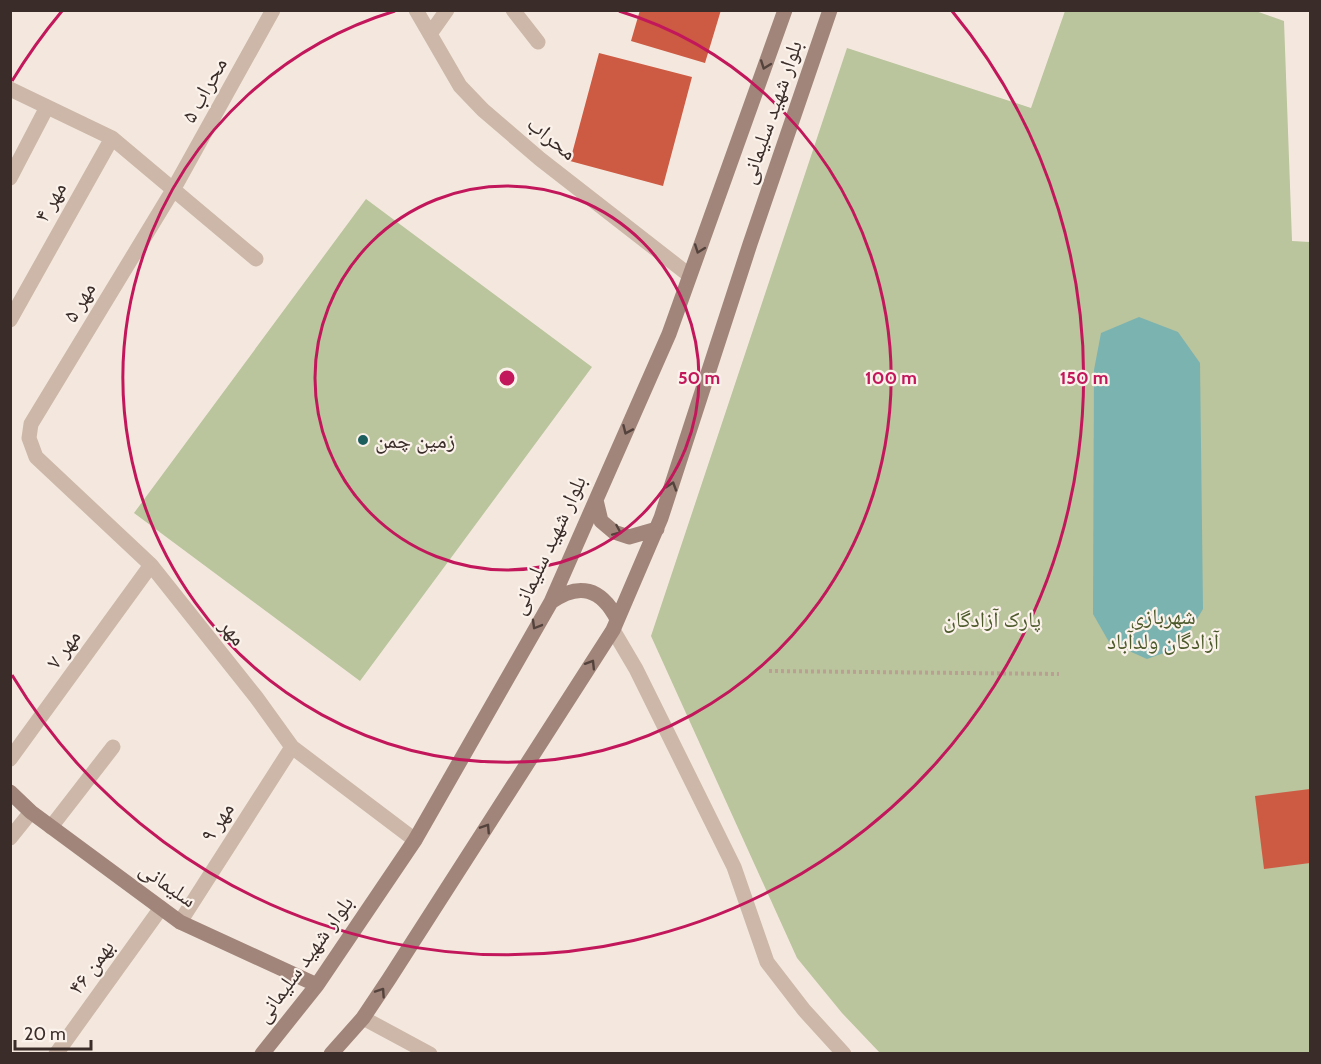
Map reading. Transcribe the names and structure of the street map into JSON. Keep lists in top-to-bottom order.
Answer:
{
  "streets": {
    "main road": ["بلوار شهید سلیمانی", "سلیمانی"],
    "street": [
      "محراب ۵",
      "محراب",
      "مهر ۴",
      "مهر ۵",
      "مهر",
      "مهر ۷",
      "مهر ۹",
      "بهمن ۴۶"
    ]
  },
  "crossings": [
    ["محراب ۵", "مهر ۵"],
    ["بلوار شهید سلیمانی", "محراب"],
    ["بلوار شهید سلیمانی", "مهر"],
    ["بلوار شهید سلیمانی", "سلیمانی"],
    ["مهر ۵", "مهر"],
    ["مهر", "مهر ۷"],
    ["مهر", "مهر ۹"],
    ["مهر ۹", "سلیمانی"],
    ["سلیمانی", "بهمن ۴۶"]
  ],
  "parks": ["شهربازی آزادگان ولدآباد", "پارک آزادگان"],
  "places": ["زمین چمن"],
  "scale_bar": "20 m",
  "rings": ["50 m", "100 m", "150 m"]
}
